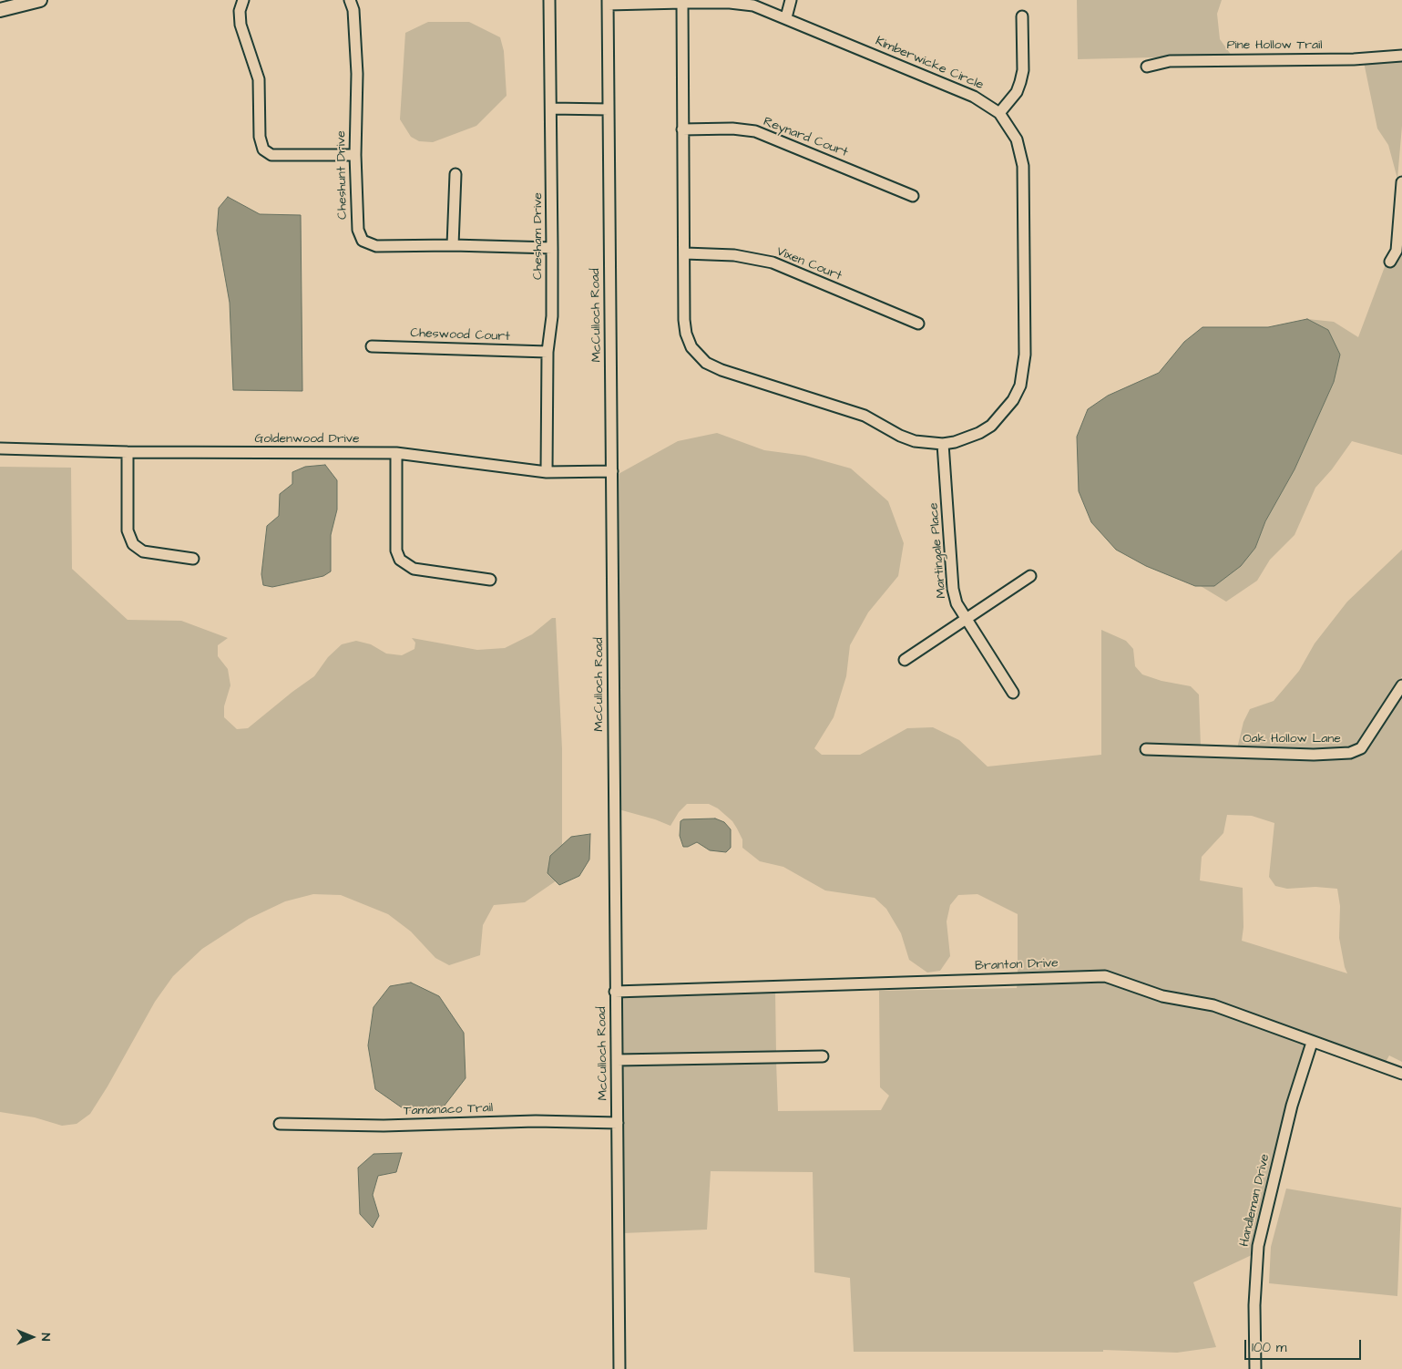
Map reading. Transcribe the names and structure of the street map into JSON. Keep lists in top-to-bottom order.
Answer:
{
  "streets": {
    "street": [
      "Pine Hollow Trail",
      "Kimberwicke Circle",
      "Reynard Court",
      "Cheshunt Drive",
      "Chesham Drive",
      "Vixen Court",
      "McCulloch Road",
      "Cheswood Court",
      "Goldenwood Drive",
      "Martingale Place",
      "Oak Hollow Lane",
      "Branton Drive",
      "Tamanaco Trail",
      "Handleman Drive"
    ]
  },
  "crossings": [
    ["Kimberwicke Circle", "Reynard Court"],
    ["Kimberwicke Circle", "Vixen Court"],
    ["Kimberwicke Circle", "Martingale Place"],
    ["Cheshunt Drive", "Chesham Drive"],
    ["Chesham Drive", "Cheswood Court"],
    ["Chesham Drive", "Goldenwood Drive"],
    ["McCulloch Road", "Goldenwood Drive"],
    ["McCulloch Road", "Branton Drive"],
    ["McCulloch Road", "Tamanaco Trail"],
    ["Branton Drive", "Handleman Drive"]
  ],
  "scale_bar": "100 m",
  "north": "right"
}
